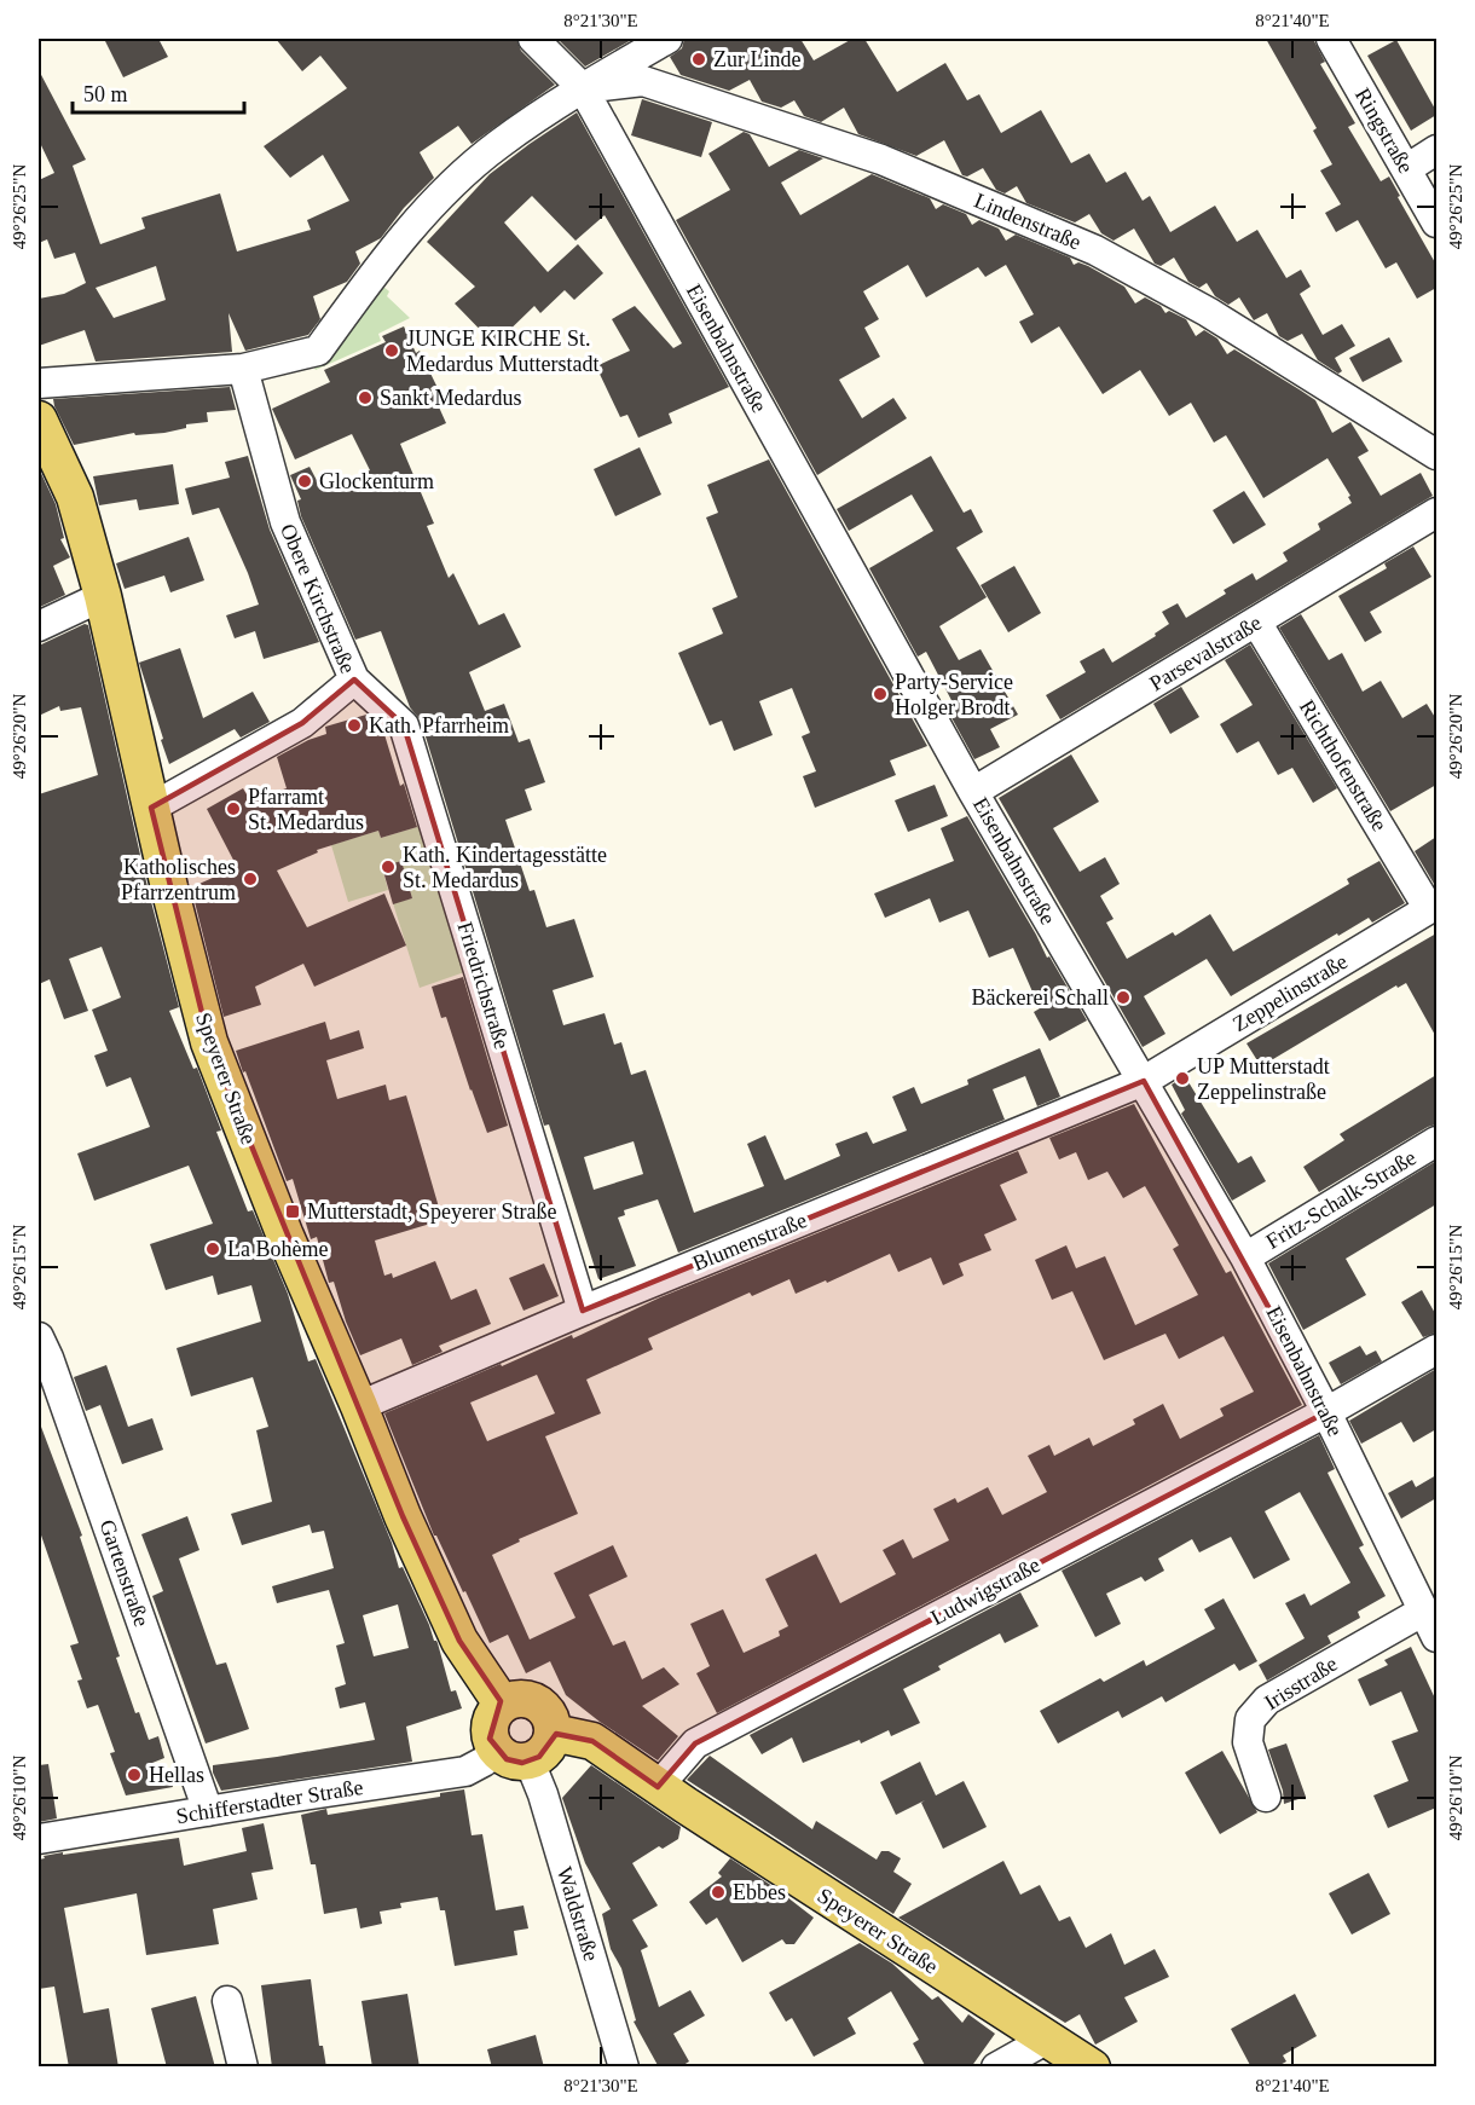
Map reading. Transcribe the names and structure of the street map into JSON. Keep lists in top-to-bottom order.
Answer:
{
  "streets": {
    "main road": ["Speyerer Straße"],
    "street": [
      "Ringstraße",
      "Lindenstraße",
      "Eisenbahnstraße",
      "Obere Kirchstraße",
      "Parsevalstraße",
      "Richthofenstraße",
      "Friedrichstraße",
      "Zeppelinstraße",
      "Fritz-Schalk-Straße",
      "Blumenstraße",
      "Gartenstraße",
      "Ludwigstraße",
      "Irisstraße",
      "Schifferstadter Straße",
      "Waldstraße"
    ]
  },
  "crossings": [
    ["Lindenstraße", "Eisenbahnstraße"],
    ["Eisenbahnstraße", "Parsevalstraße"],
    ["Eisenbahnstraße", "Zeppelinstraße"],
    ["Eisenbahnstraße", "Fritz-Schalk-Straße"],
    ["Eisenbahnstraße", "Blumenstraße"],
    ["Eisenbahnstraße", "Ludwigstraße"],
    ["Eisenbahnstraße", "Irisstraße"],
    ["Obere Kirchstraße", "Friedrichstraße"],
    ["Obere Kirchstraße", "Speyerer Straße"],
    ["Parsevalstraße", "Richthofenstraße"],
    ["Richthofenstraße", "Zeppelinstraße"],
    ["Friedrichstraße", "Blumenstraße"],
    ["Zeppelinstraße", "Blumenstraße"],
    ["Speyerer Straße", "Blumenstraße"],
    ["Speyerer Straße", "Ludwigstraße"],
    ["Speyerer Straße", "Schifferstadter Straße"],
    ["Speyerer Straße", "Waldstraße"],
    ["Gartenstraße", "Schifferstadter Straße"],
    ["Schifferstadter Straße", "Waldstraße"]
  ],
  "places": {
    "other": [
      "Zur Linde",
      "JUNGE KIRCHE St. Medardus Mutterstadt",
      "Sankt Medardus",
      "Glockenturm",
      "Party-Service Holger Brodt",
      "Kath. Pfarrheim",
      "Pfarramt St. Medardus",
      "Kath. Kindertagesstätte St. Medardus",
      "Katholisches Pfarrzentrum",
      "Bäckerei Schall",
      "UP Mutterstadt Zeppelinstraße",
      "La Bohème",
      "Hellas",
      "Ebbes"
    ],
    "transit": ["Mutterstadt, Speyerer Straße"]
  },
  "scale_bar": "50 m",
  "coordinates": [
    "8°21'30\"E",
    "8°21'40\"E",
    "49°26'25\"N",
    "49°26'20\"N",
    "49°26'15\"N",
    "49°26'10\"N"
  ]
}
